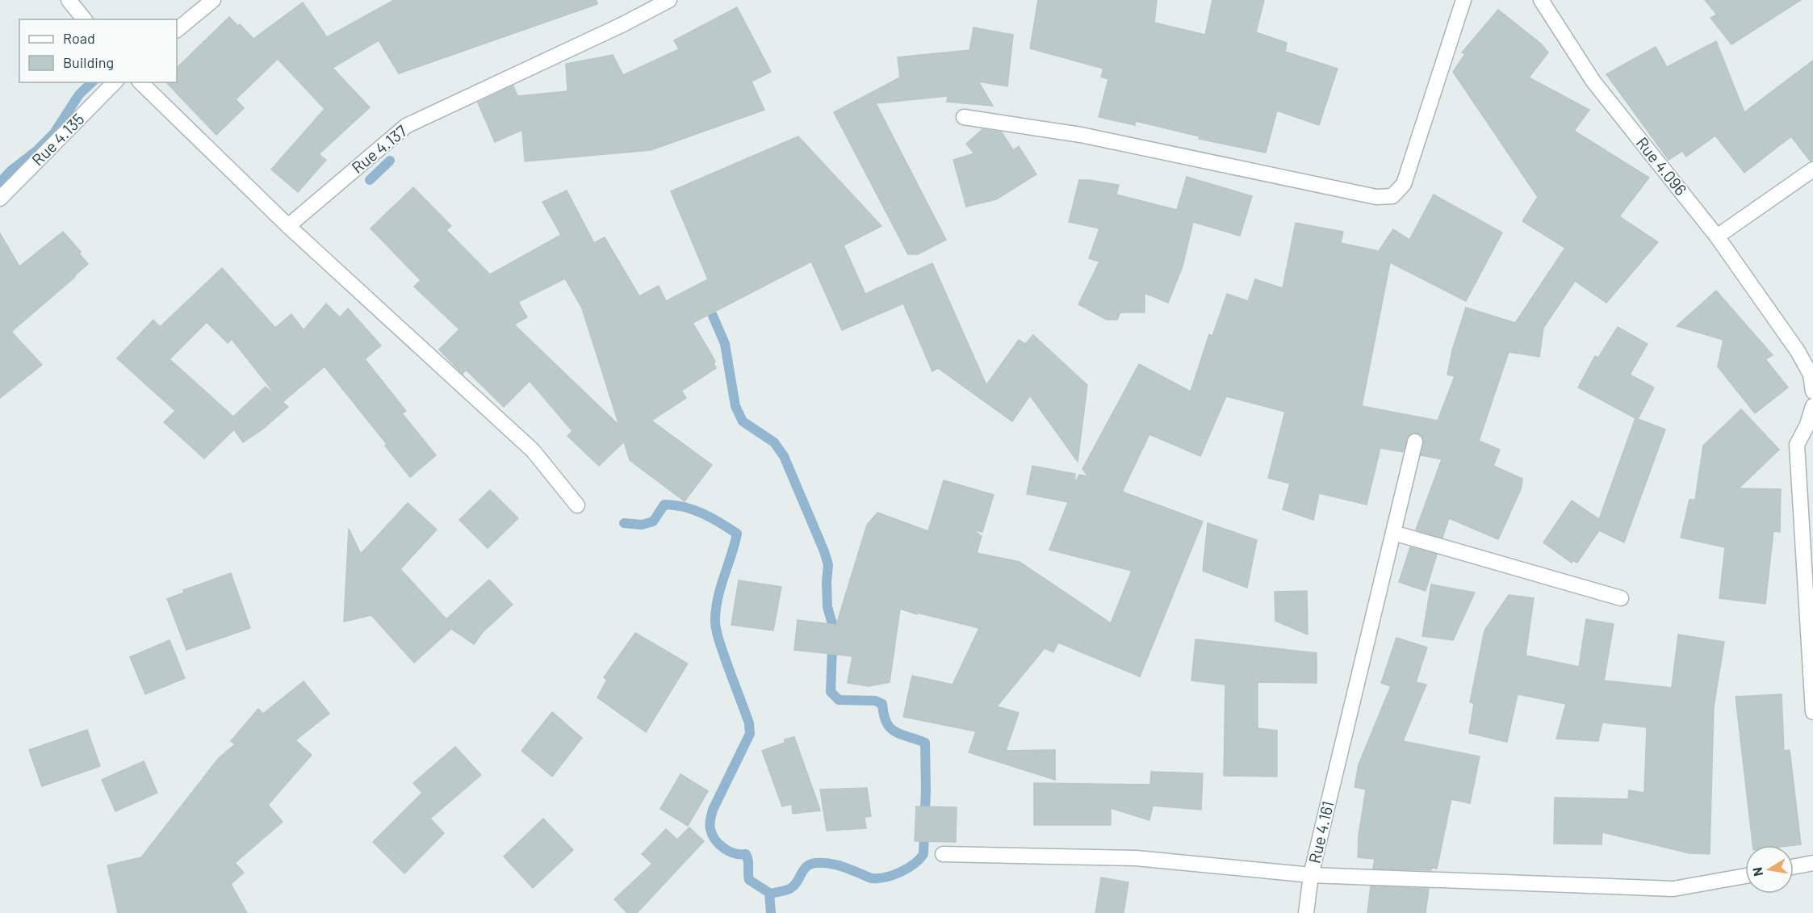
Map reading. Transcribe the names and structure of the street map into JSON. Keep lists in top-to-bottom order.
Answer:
{
  "streets": {
    "street": [
      "Rue 4.135",
      "Rue 4.137",
      "Rue 4.096",
      "Rue 4.161"
    ]
  },
  "legend": ["Road", "Building"],
  "north": "left"
}
